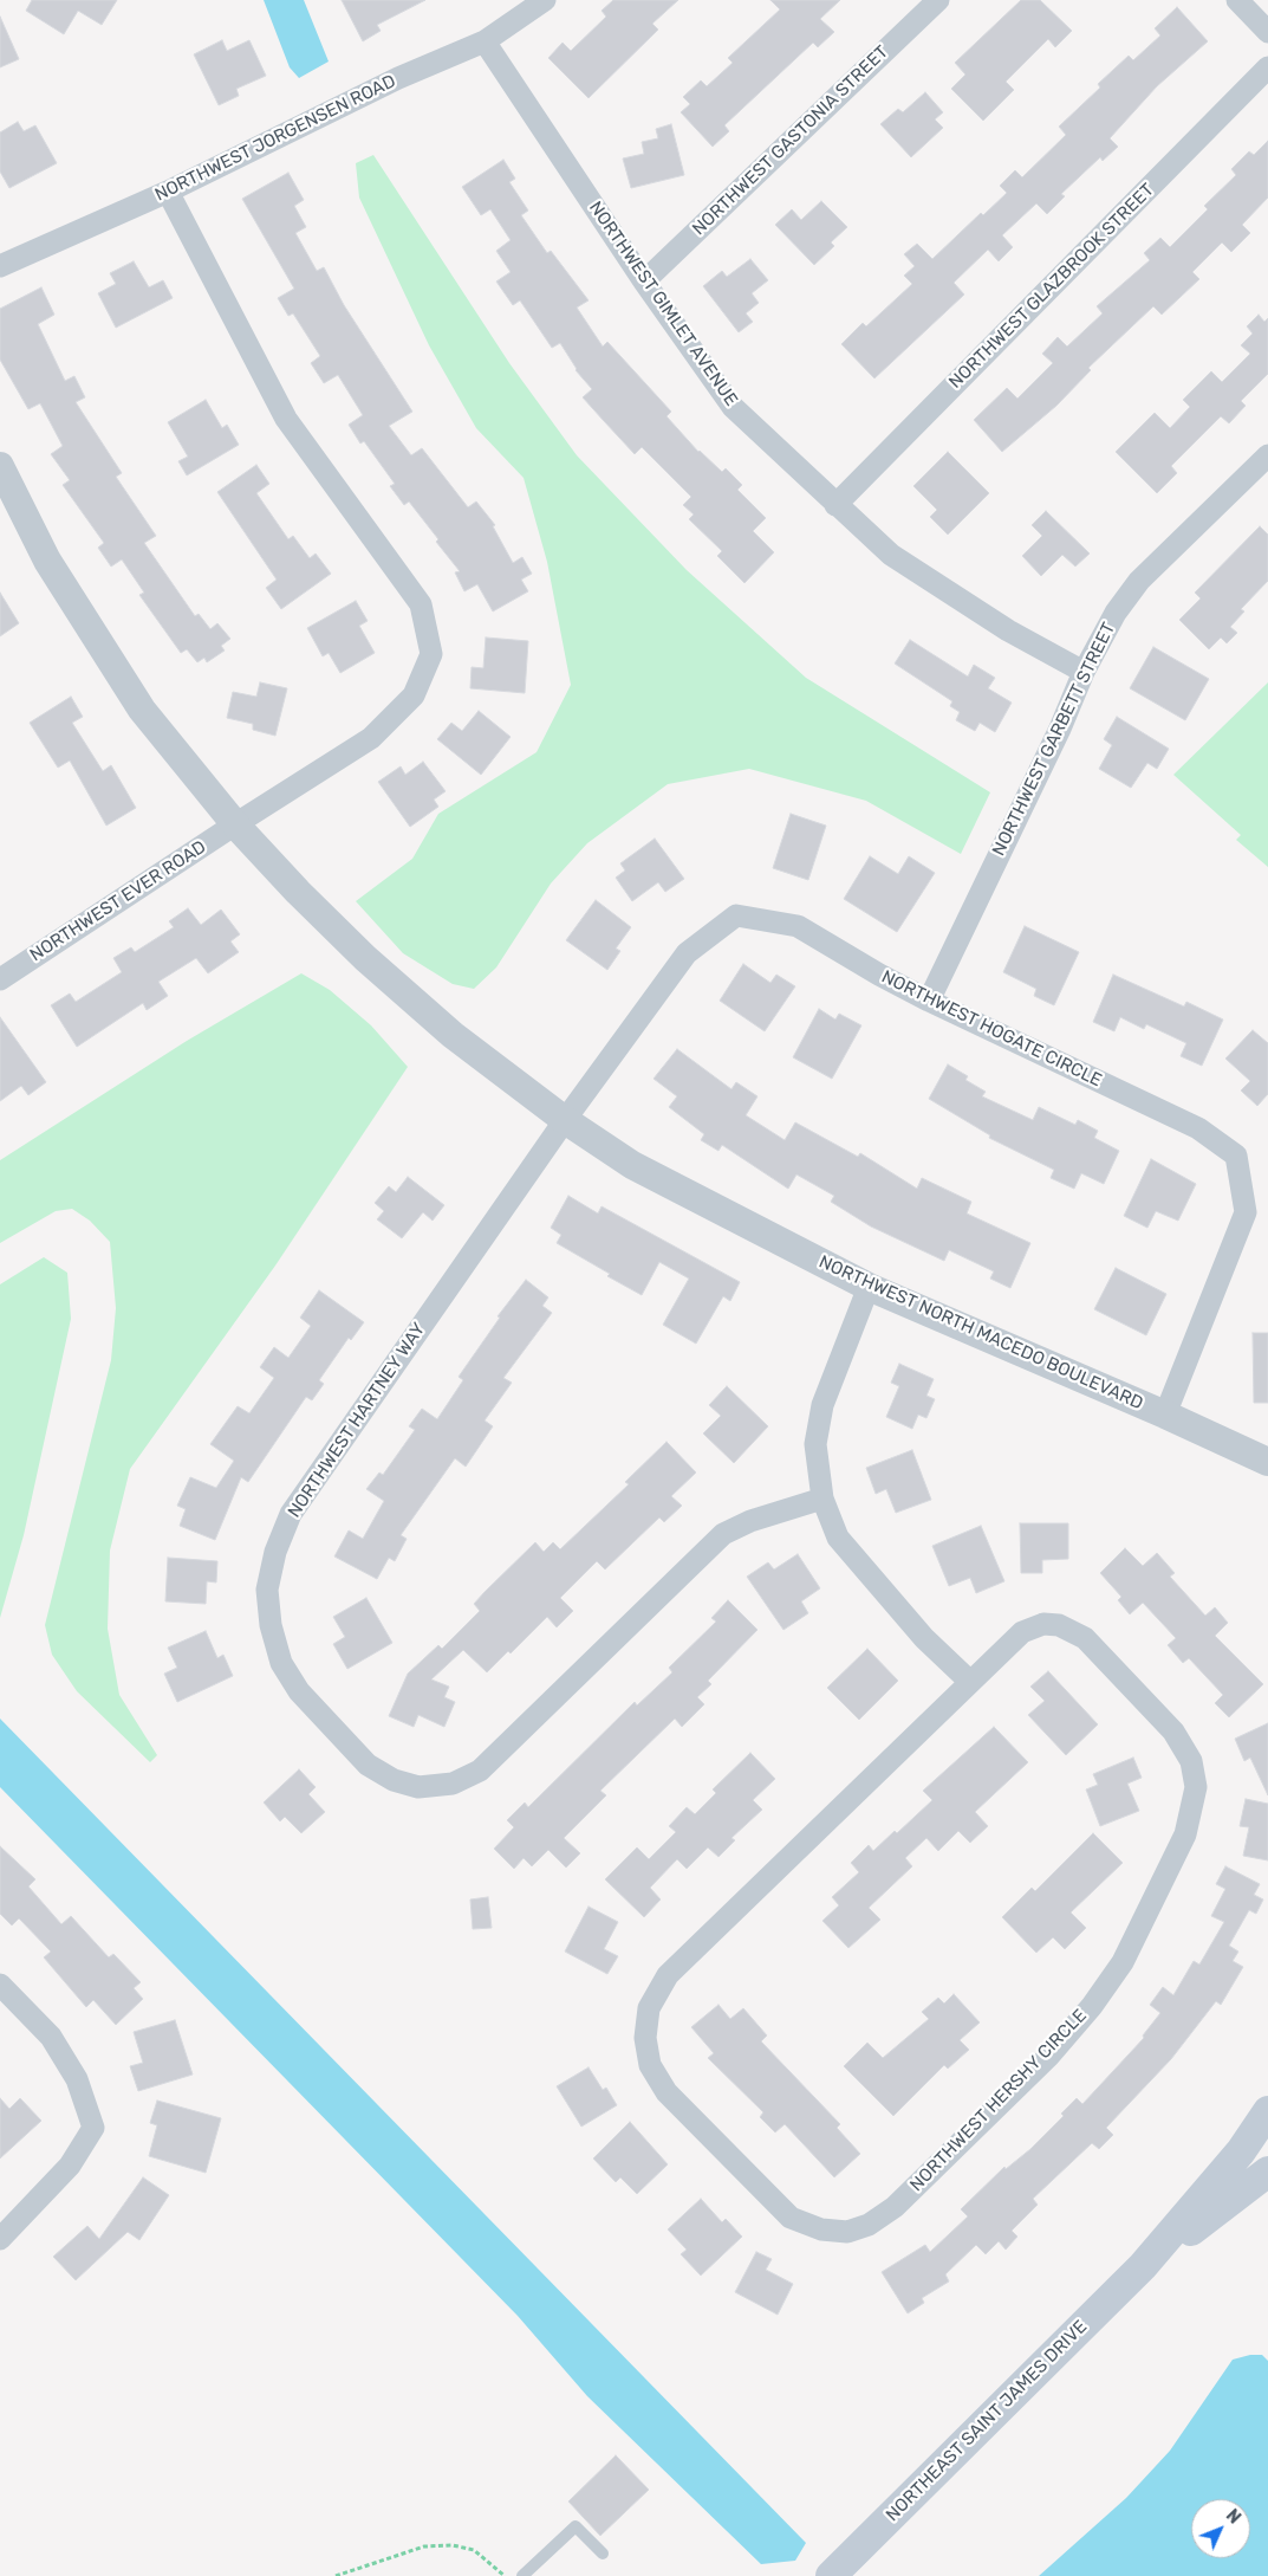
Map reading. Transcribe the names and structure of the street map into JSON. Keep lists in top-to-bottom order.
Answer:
{
  "streets": {
    "main road": ["NORTHEAST SAINT JAMES DRIVE"],
    "street": [
      "NORTHWEST JORGENSEN ROAD",
      "NORTHWEST GASTONIA STREET",
      "NORTHWEST GLAZBROOK STREET",
      "NORTHWEST GIMLET AVENUE",
      "NORTHWEST GARBETT STREET",
      "NORTHWEST EVER ROAD",
      "NORTHWEST HOGATE CIRCLE",
      "NORTHWEST NORTH MACEDO BOULEVARD",
      "NORTHWEST HARTNEY WAY",
      "NORTHWEST HERSHY CIRCLE"
    ]
  },
  "crossings": [
    ["NORTHWEST JORGENSEN ROAD", "NORTHWEST GIMLET AVENUE"],
    ["NORTHWEST JORGENSEN ROAD", "NORTHWEST EVER ROAD"],
    ["NORTHWEST GASTONIA STREET", "NORTHWEST GIMLET AVENUE"],
    ["NORTHWEST GLAZBROOK STREET", "NORTHWEST GIMLET AVENUE"],
    ["NORTHWEST GIMLET AVENUE", "NORTHWEST GARBETT STREET"],
    ["NORTHWEST GARBETT STREET", "NORTHWEST HOGATE CIRCLE"],
    ["NORTHWEST EVER ROAD", "NORTHWEST NORTH MACEDO BOULEVARD"],
    ["NORTHWEST HOGATE CIRCLE", "NORTHWEST NORTH MACEDO BOULEVARD"],
    ["NORTHWEST HOGATE CIRCLE", "NORTHWEST HARTNEY WAY"],
    ["NORTHWEST NORTH MACEDO BOULEVARD", "NORTHWEST HARTNEY WAY"]
  ],
  "north": "top right"
}
